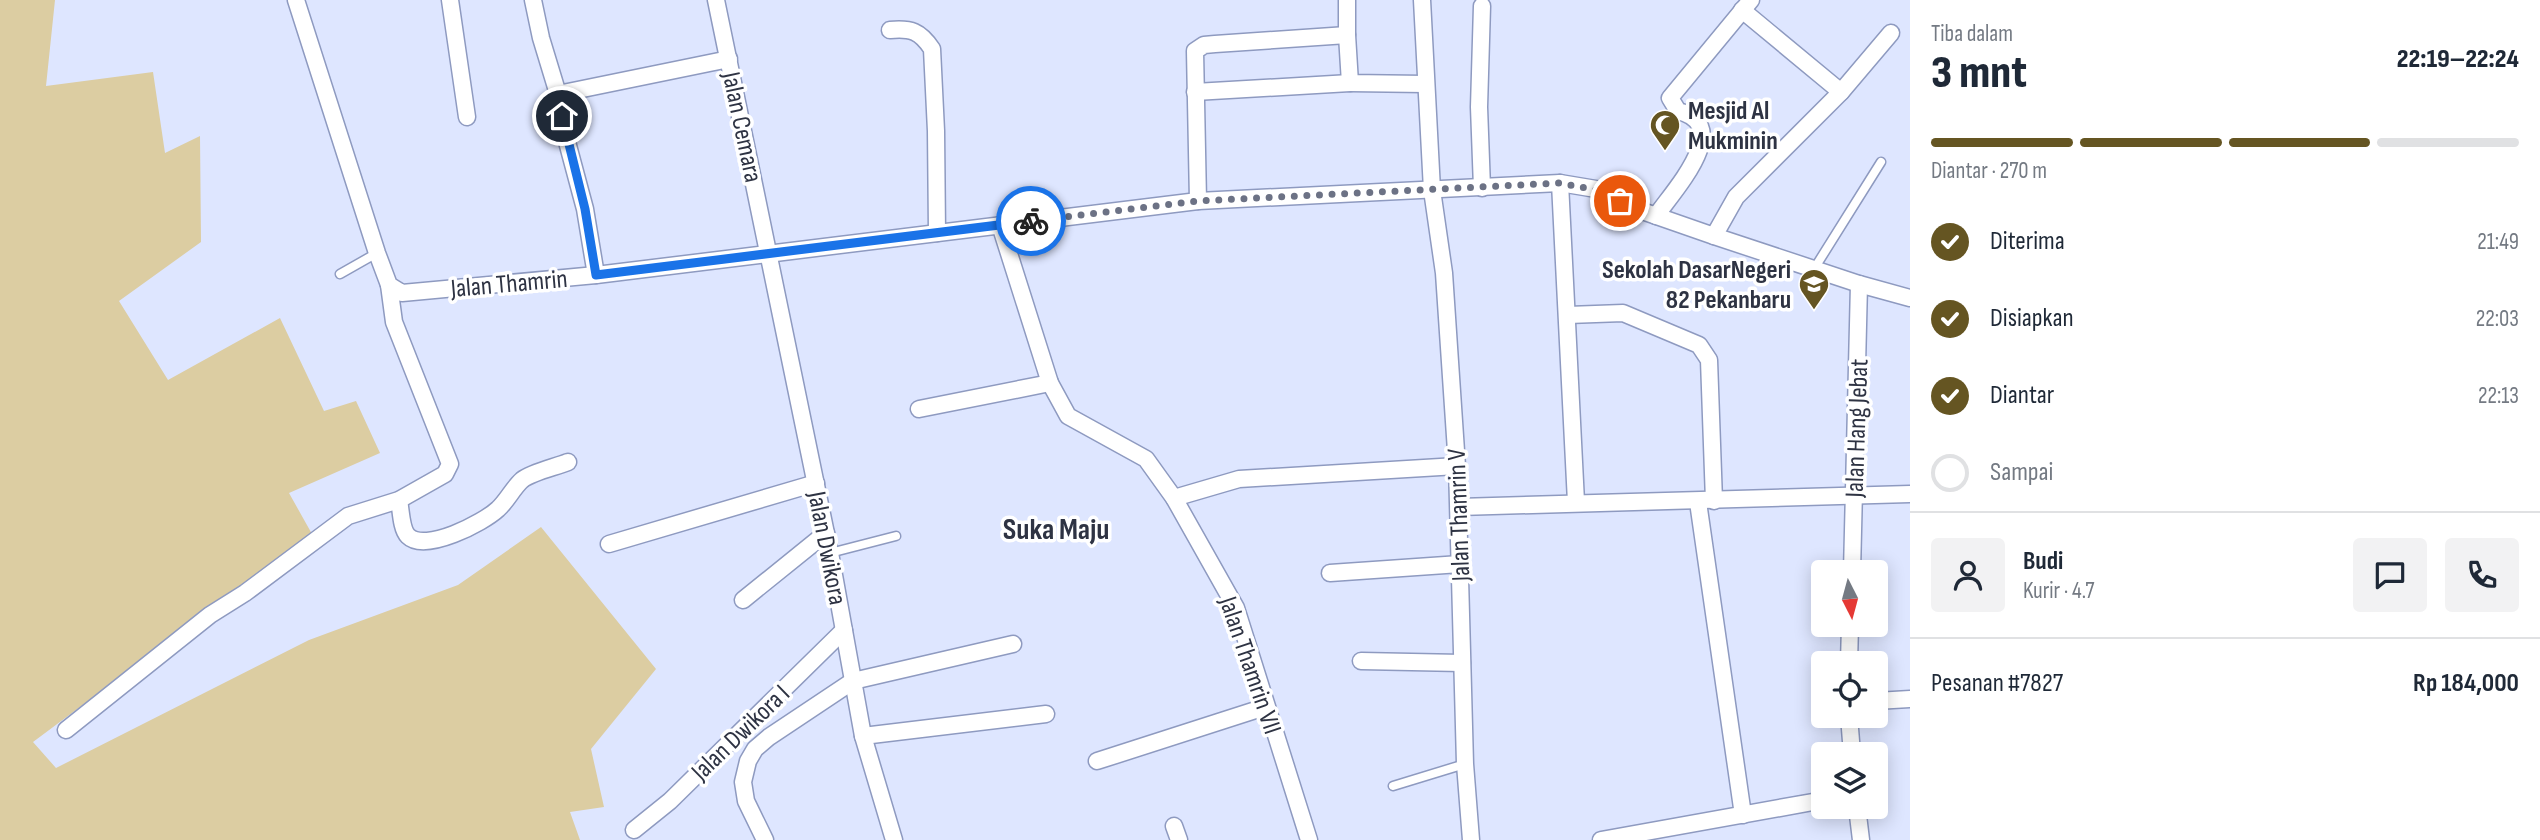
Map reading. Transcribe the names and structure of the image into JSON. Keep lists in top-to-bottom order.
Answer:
{
  "streets": {
    "street": [
      "Jalan Cemara",
      "Jalan Thamrin",
      "Jalan Hang Jebat",
      "Jalan Thamrin V",
      "Jalan Dwikora",
      "Jalan Thamrin VII",
      "Jalan Dwikora I"
    ]
  },
  "crossings": [
    ["Jalan Cemara", "Jalan Thamrin"],
    ["Jalan Cemara", "Jalan Dwikora"],
    ["Jalan Thamrin", "Jalan Hang Jebat"],
    ["Jalan Thamrin", "Jalan Thamrin V"],
    ["Jalan Thamrin", "Jalan Dwikora"],
    ["Jalan Thamrin", "Jalan Thamrin VII"],
    ["Jalan Dwikora", "Jalan Dwikora I"]
  ],
  "districts": ["Suka Maju"],
  "places": {
    "mosque": ["Mesjid Al Mukminin"],
    "school or university": ["Sekolah DasarNegeri 82 Pekanbaru"]
  },
  "north": "bottom",
  "page": {
    "heading": ["3 mnt", "Tiba dalam", "22:19–22:24"],
    "panel": [
      "Budi",
      "Kurir · 4.7",
      "Pesanan #7827",
      "Rp 184,000"
    ],
    "bar": "Diantar · 270 m",
    "list": [
      ["Diterima", "21:49"],
      ["Disiapkan", "22:03"],
      ["Diantar", "22:13"],
      "Sampai"
    ]
  }
}
